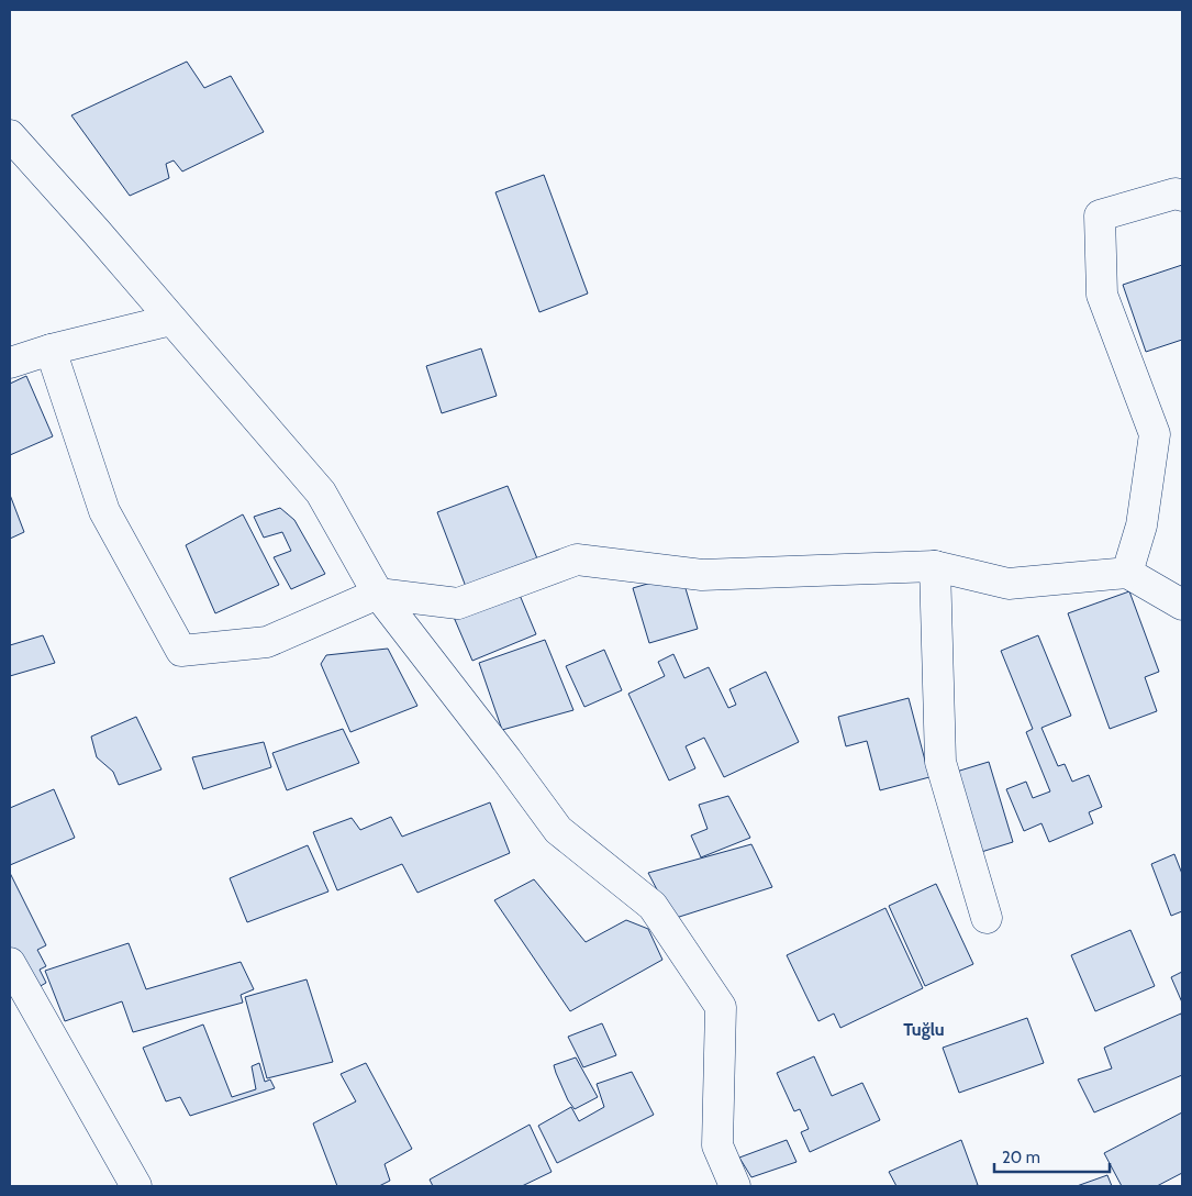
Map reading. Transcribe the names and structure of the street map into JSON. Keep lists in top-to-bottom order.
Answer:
{
  "districts": ["Tuğlu"],
  "scale_bar": "20 m"
}
